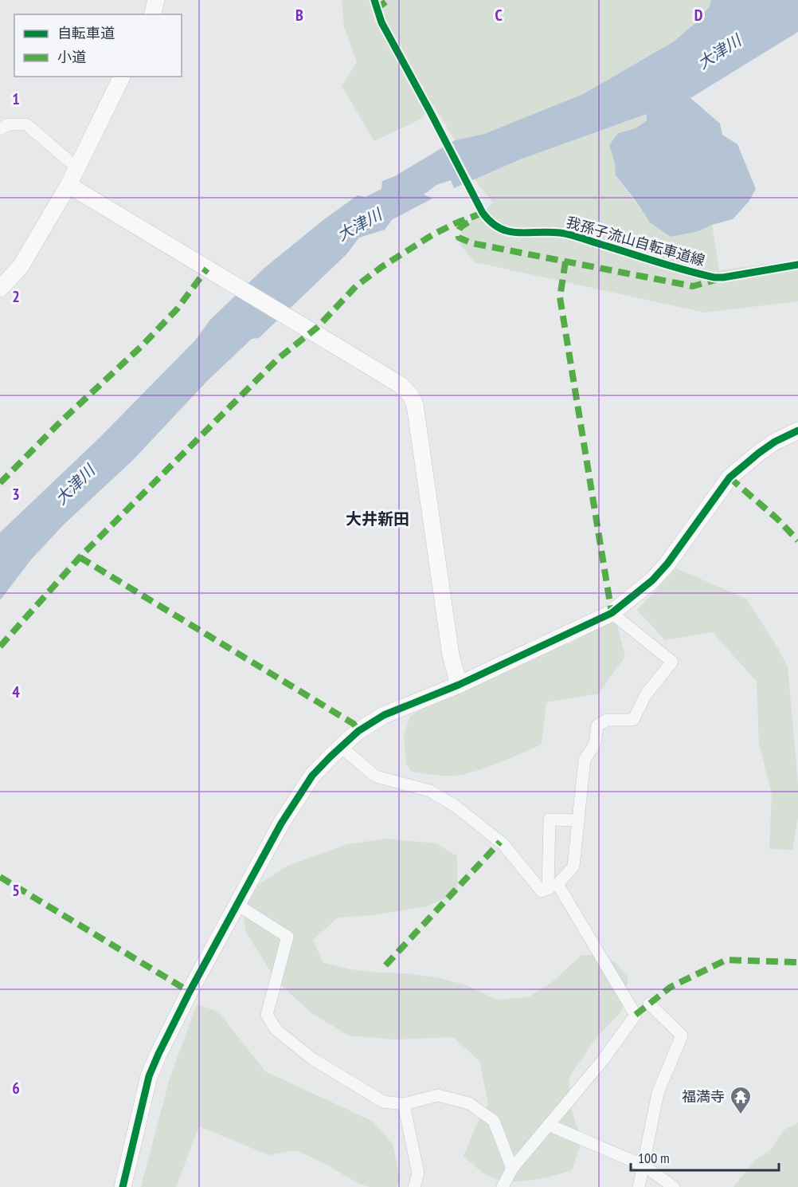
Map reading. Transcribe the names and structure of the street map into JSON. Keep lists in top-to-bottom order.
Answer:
{
  "streets": {
    "cycle path": ["我孫子流山自転車道線"]
  },
  "districts": ["大井新田"],
  "water": ["大津川"],
  "places": {
    "temple": ["福満寺"]
  },
  "legend": ["自転車道", "小道"],
  "scale_bar": "100 m",
  "grid": {
    "columns": ["B", "C", "D"],
    "rows": [
      "1",
      "2",
      "3",
      "4",
      "5",
      "6"
    ]
  }
}
